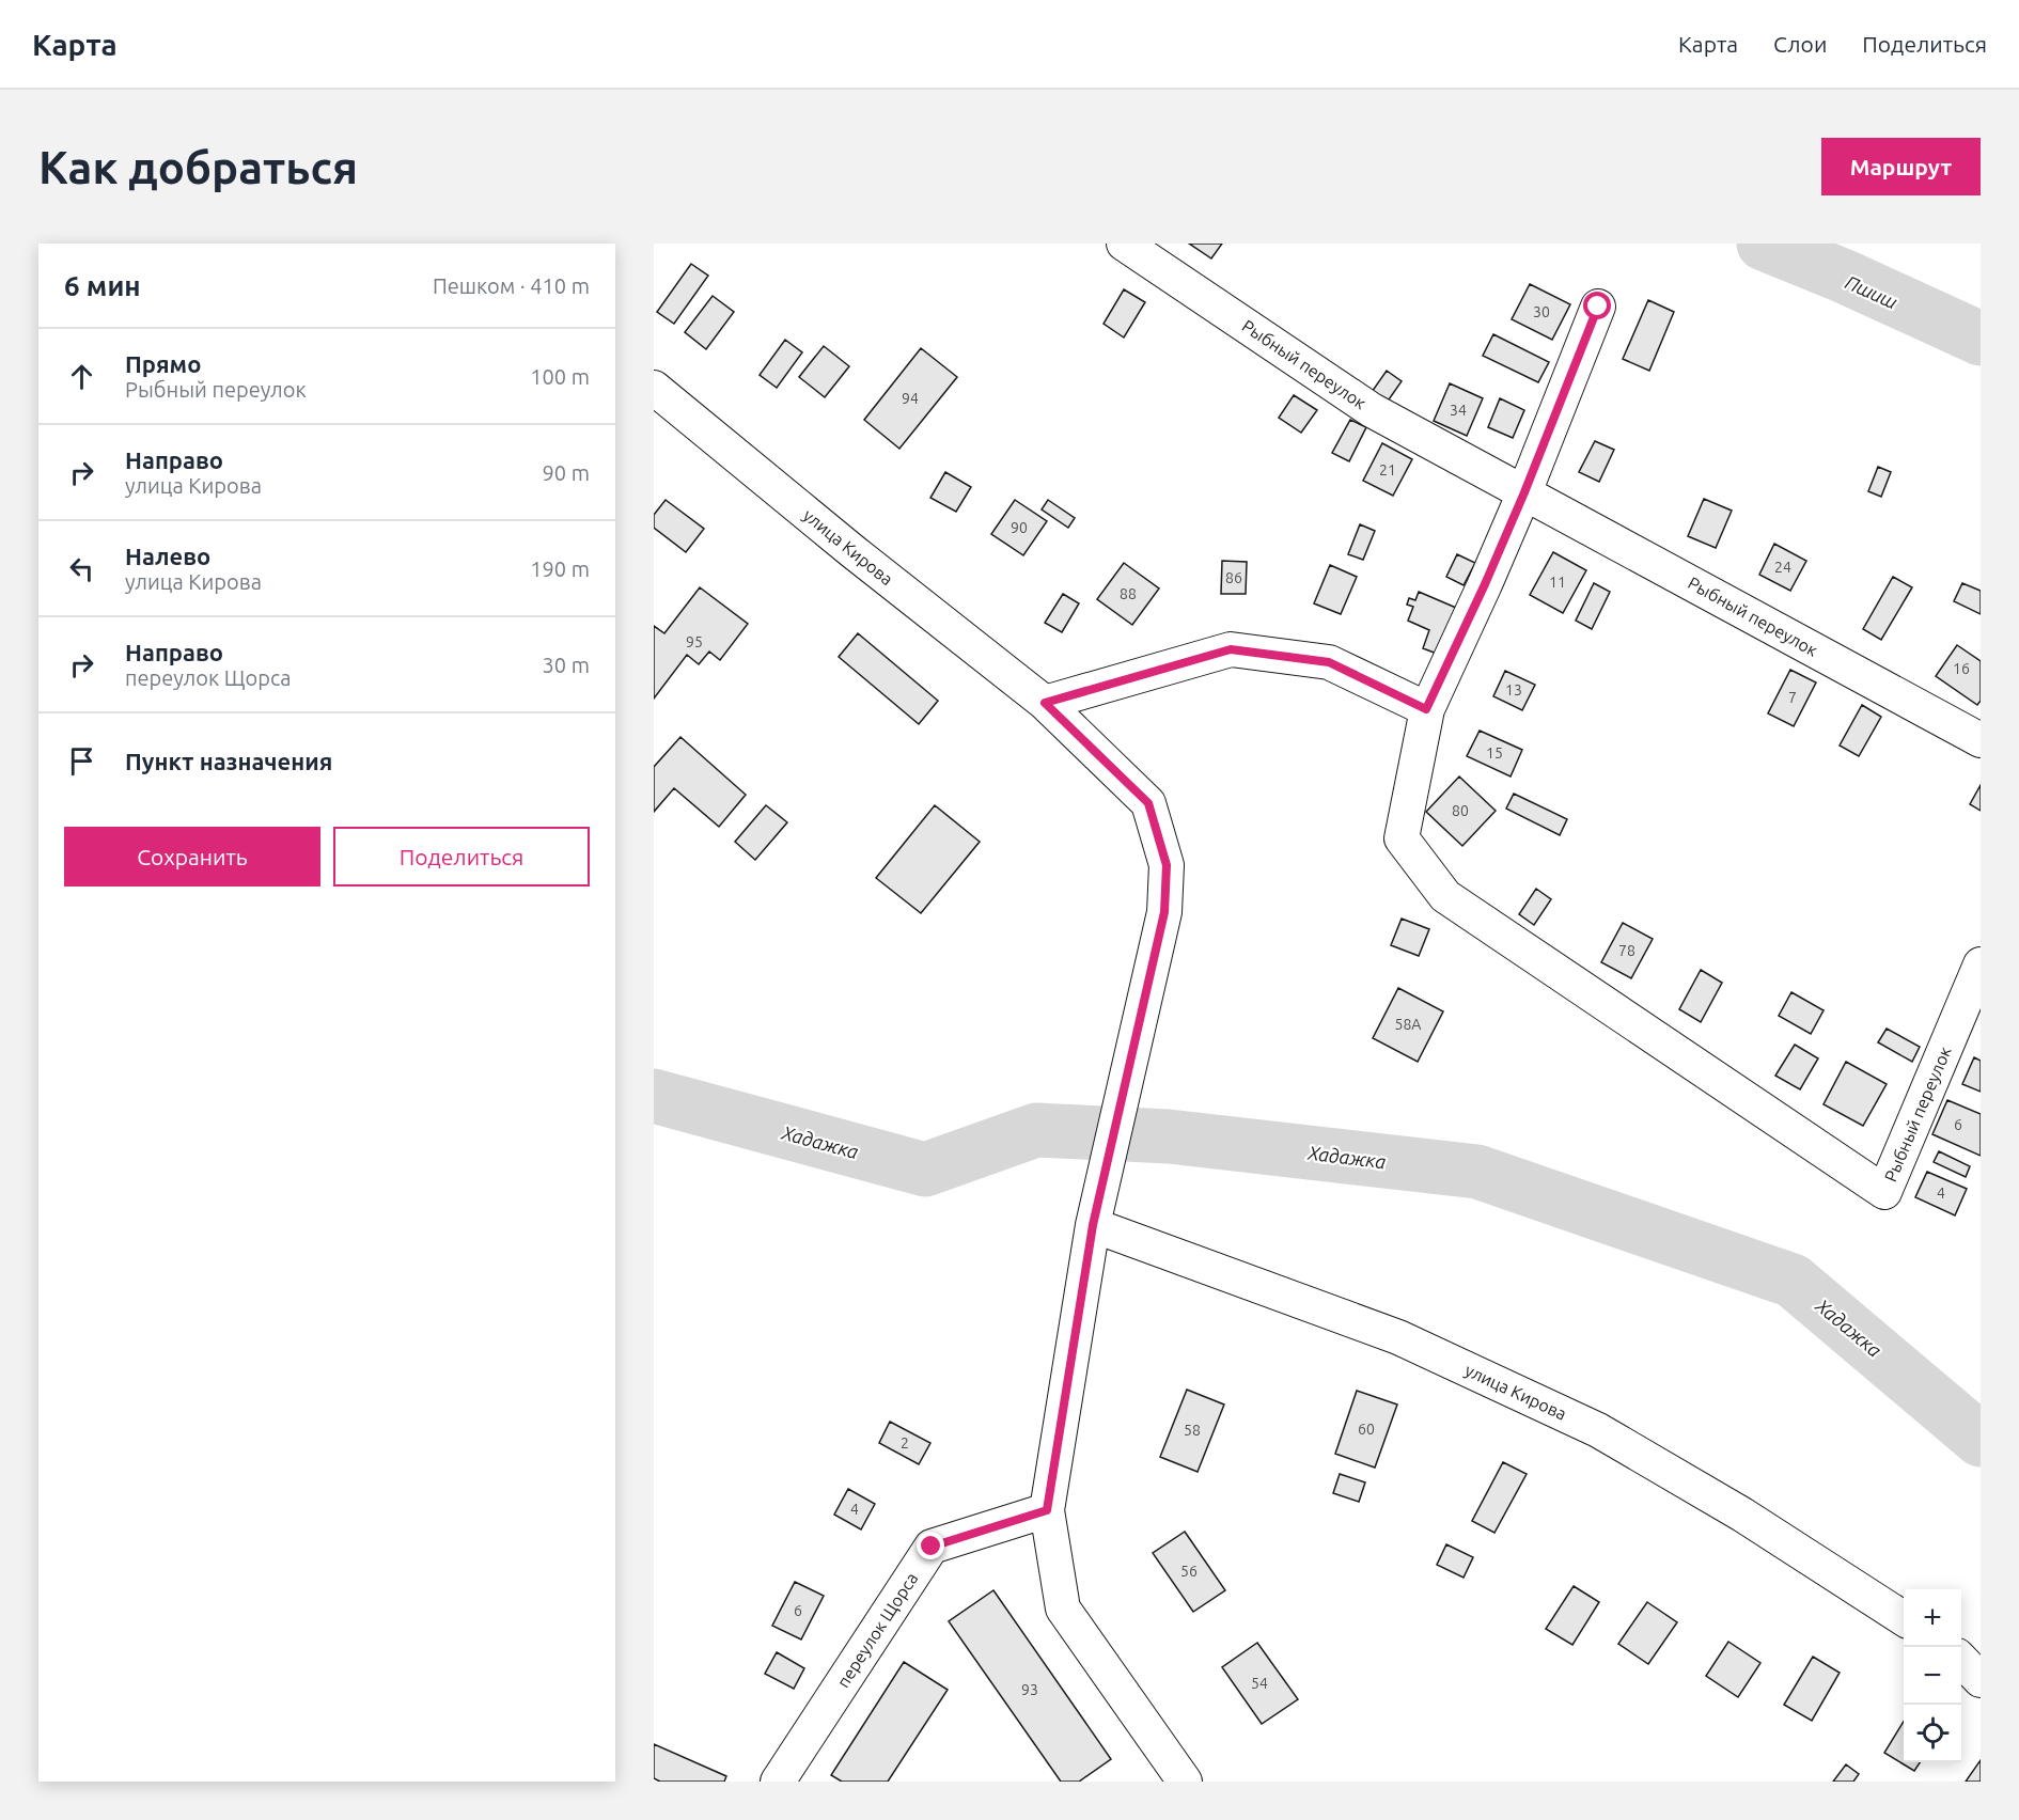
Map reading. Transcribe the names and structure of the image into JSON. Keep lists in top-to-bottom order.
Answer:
{
  "streets": {
    "street": ["Рыбный переулок", "улица Кирова", "переулок Щорса"]
  },
  "crossings": [
    ["улица Кирова", "переулок Щорса"]
  ],
  "water": ["Пшиш", "Хадажка"],
  "house_numbers": [
    "30",
    "94",
    "34",
    "21",
    "90",
    "24",
    "86",
    "11",
    "88",
    "95",
    "16",
    "13",
    "7",
    "15",
    "80",
    "78",
    "58А",
    "6",
    "4",
    "60",
    "58",
    "2",
    "4",
    "56",
    "6",
    "54",
    "93"
  ],
  "page": {
    "header": "Карта",
    "nav": ["Карта", "Слои", "Поделиться"],
    "buttons": [
      "Маршрут",
      ["Сохранить", "Поделиться"]
    ],
    "title": "Как добраться",
    "heading": ["6 мин", "Пешком · 410 m"],
    "list": [
      ["Прямо", "Рыбный переулок", "100 m"],
      ["Направо", "улица Кирова", "90 m"],
      ["Налево", "улица Кирова", "190 m"],
      ["Направо", "переулок Щорса", "30 m"],
      "Пункт назначения"
    ],
    "map_buttons": ["+", "−"]
  }
}
